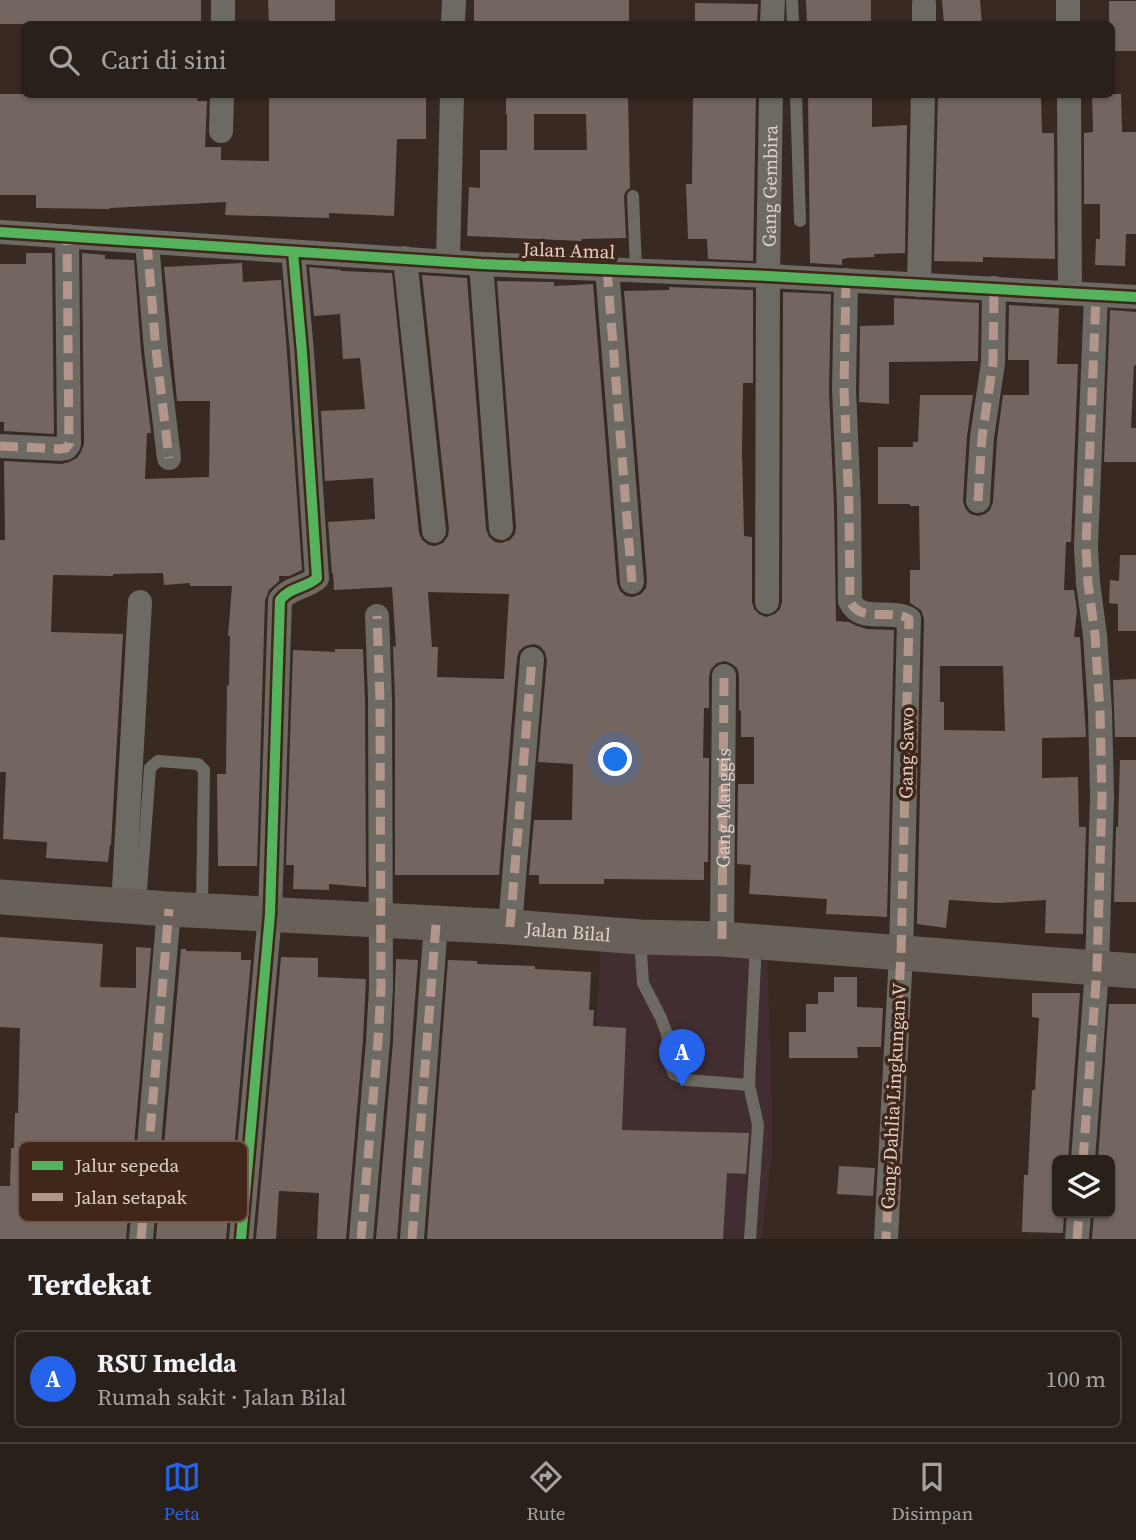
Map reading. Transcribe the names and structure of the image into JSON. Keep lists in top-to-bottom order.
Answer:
{
  "streets": {
    "main road": ["Jalan Bilal"],
    "street": [
      "Gang Gembira",
      "Jalan Amal",
      "Gang Sawo",
      "Gang Manggis",
      "Gang Dahlia Lingkungan V"
    ]
  },
  "crossings": [
    ["Gang Gembira", "Jalan Amal"],
    ["Jalan Amal", "Gang Sawo"],
    ["Gang Sawo", "Jalan Bilal"],
    ["Gang Sawo", "Gang Dahlia Lingkungan V"],
    ["Gang Manggis", "Jalan Bilal"],
    ["Jalan Bilal", "Gang Dahlia Lingkungan V"]
  ],
  "legend": ["Jalur sepeda", "Jalan setapak"],
  "page": {
    "search": "Cari di sini",
    "pins": "A",
    "heading": "Terdekat",
    "list": [
      {
        "mark": "A",
        "name": "RSU Imelda",
        "note": "Rumah sakit · Jalan Bilal",
        "value": "100 m"
      }
    ],
    "nav": ["Peta", "Rute", "Disimpan"]
  }
}
